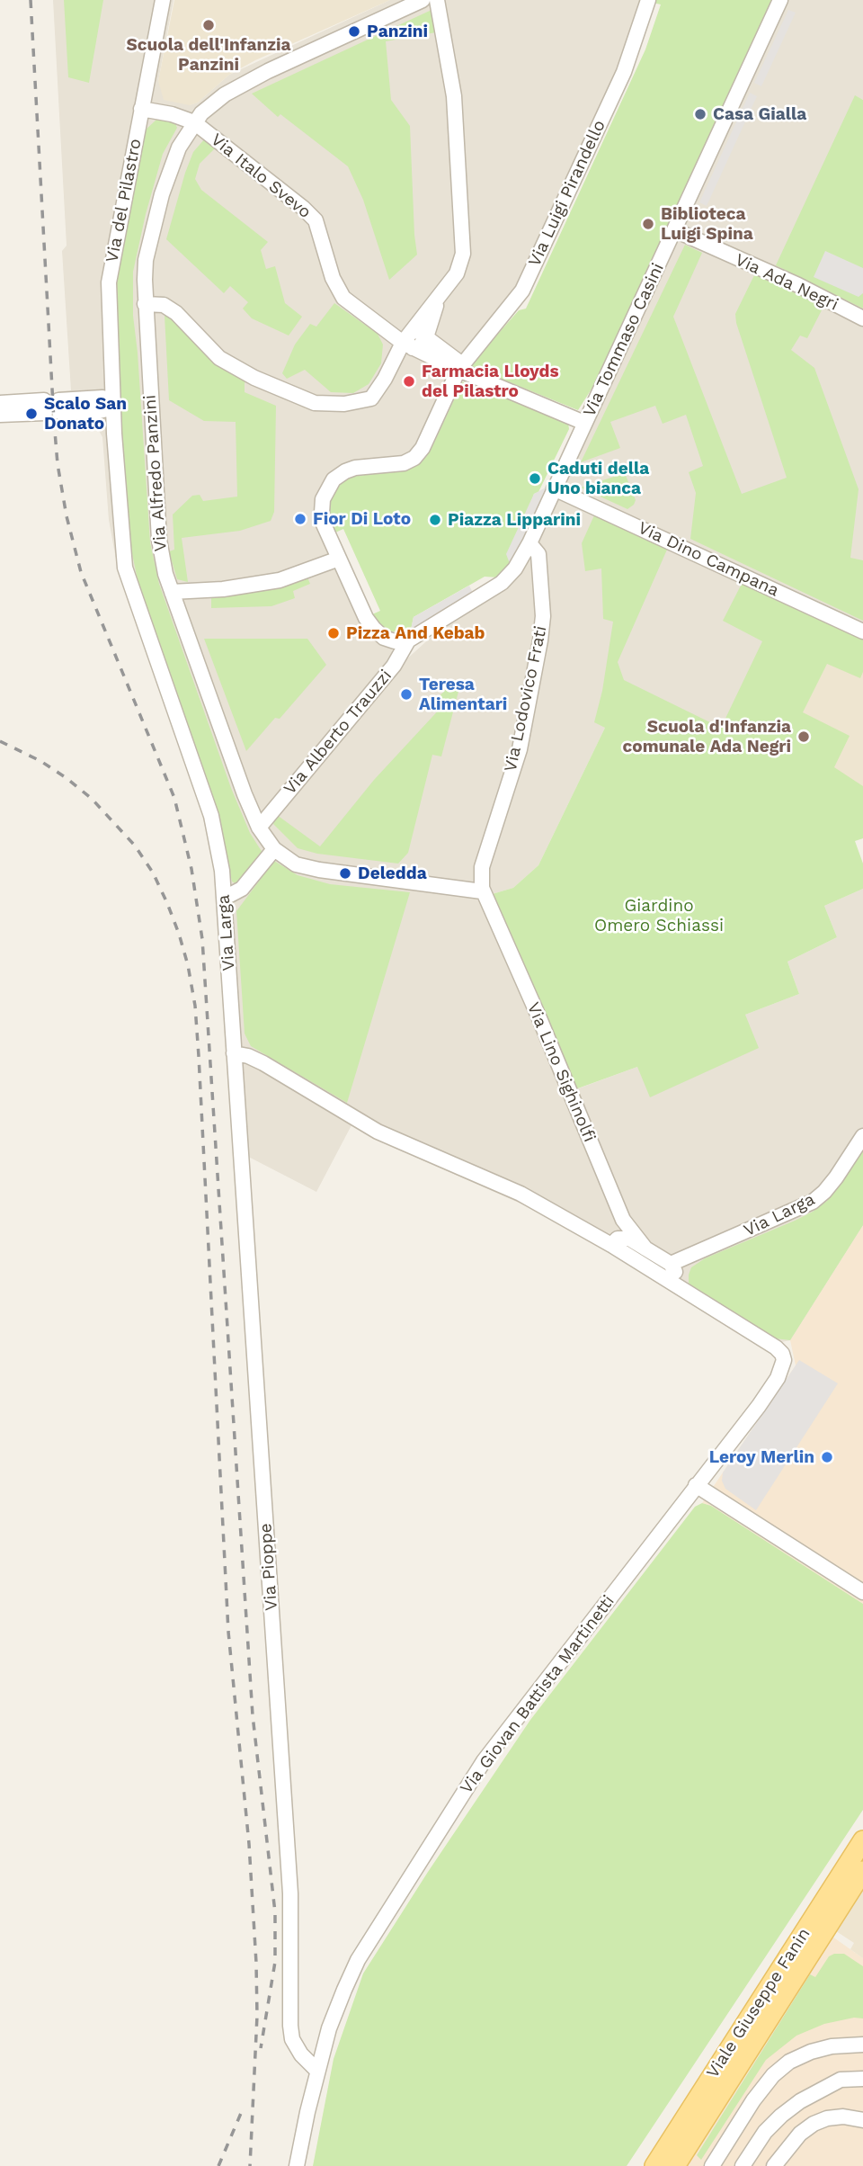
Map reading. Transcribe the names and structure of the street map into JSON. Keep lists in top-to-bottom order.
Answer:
{
  "streets": {
    "main road": ["Viale Giuseppe Fanin"],
    "street": [
      "Via Italo Svevo",
      "Via Luigi Pirandello",
      "Via del Pilastro",
      "Via Ada Negri",
      "Via Tommaso Casini",
      "Via Alfredo Panzini",
      "Via Dino Campana",
      "Via Lodovico Frati",
      "Via Alberto Trauzzi",
      "Via Larga",
      "Via Lino Sighinolfi",
      "Via Pioppe",
      "Via Giovan Battista Martinetti"
    ]
  },
  "crossings": [
    ["Via Italo Svevo", "Via Luigi Pirandello"],
    ["Via Italo Svevo", "Via Tommaso Casini"],
    ["Via Italo Svevo", "Via Alfredo Panzini"],
    ["Via del Pilastro", "Via Larga"],
    ["Via Ada Negri", "Via Tommaso Casini"],
    ["Via Tommaso Casini", "Via Dino Campana"],
    ["Via Tommaso Casini", "Via Lodovico Frati"],
    ["Via Tommaso Casini", "Via Alberto Trauzzi"],
    ["Via Alfredo Panzini", "Via Lodovico Frati"],
    ["Via Alfredo Panzini", "Via Alberto Trauzzi"],
    ["Via Alfredo Panzini", "Via Lino Sighinolfi"],
    ["Via Lodovico Frati", "Via Alberto Trauzzi"],
    ["Via Lodovico Frati", "Via Lino Sighinolfi"],
    ["Via Larga", "Via Pioppe"],
    ["Via Pioppe", "Via Giovan Battista Martinetti"]
  ],
  "parks": ["Giardino Omero Schiassi"],
  "places": [
    "Scuola dell'Infanzia Panzini",
    "Panzini",
    "Casa Gialla",
    "Biblioteca Luigi Spina",
    "Farmacia Lloyds del Pilastro",
    "Scalo San Donato",
    "Caduti della Uno bianca",
    "Fior Di Loto",
    "Piazza Lipparini",
    "Pizza And Kebab",
    "Teresa Alimentari",
    "Scuola d'Infanzia comunale Ada Negri",
    "Deledda",
    "Leroy Merlin"
  ]
}
